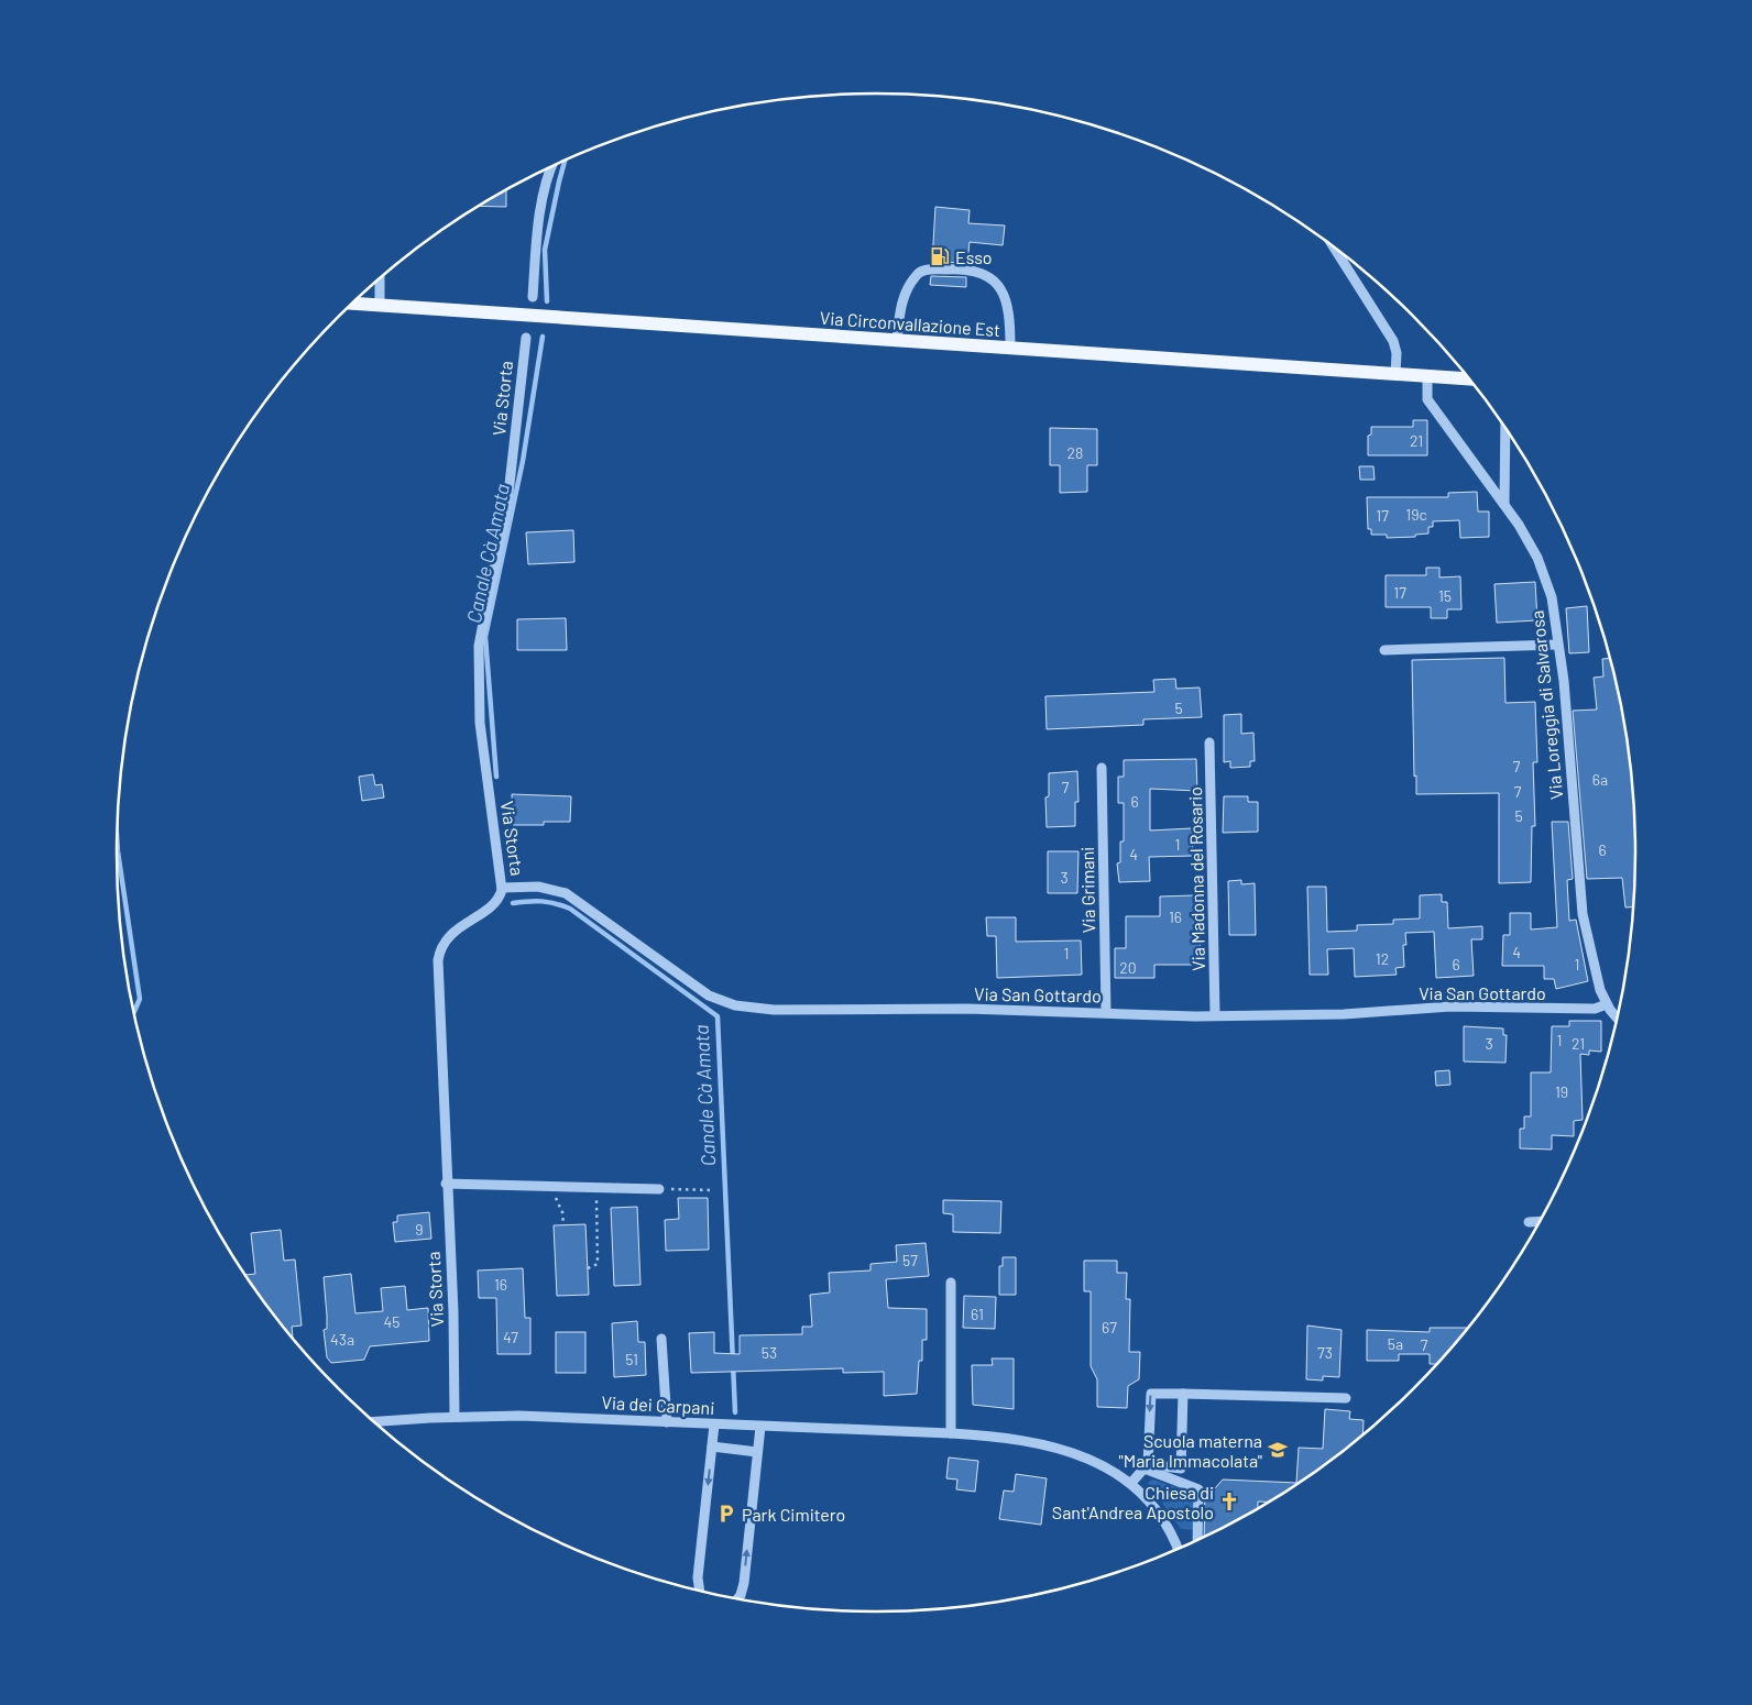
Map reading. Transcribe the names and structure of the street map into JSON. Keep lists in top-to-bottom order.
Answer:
{
  "streets": {
    "main road": ["Via Circonvallazione Est"],
    "street": [
      "Via Storta",
      "Via Loreggia di Salvarosa",
      "Via Madonna del Rosario",
      "Via Grimani",
      "Via San Gottardo",
      "Via dei Carpani"
    ]
  },
  "crossings": [
    ["Via Circonvallazione Est", "Via Loreggia di Salvarosa"],
    ["Via Storta", "Via San Gottardo"],
    ["Via Storta", "Via dei Carpani"],
    ["Via Loreggia di Salvarosa", "Via San Gottardo"],
    ["Via Madonna del Rosario", "Via San Gottardo"],
    ["Via Grimani", "Via San Gottardo"]
  ],
  "water": ["Canale Cà Amata"],
  "places": {
    "fuel station": ["Esso"],
    "school or university": ["Scuola materna \"Maria Immacolata\""],
    "church": ["Chiesa di Sant'Andrea Apostolo"],
    "parking": ["Park Cimitero"]
  },
  "house_numbers": [
    "21",
    "28",
    "19c",
    "17",
    "17",
    "15",
    "5",
    "7",
    "6a",
    "7",
    "7",
    "6",
    "5",
    "1",
    "6",
    "4",
    "3",
    "16",
    "4",
    "1",
    "12",
    "6",
    "1",
    "20",
    "1",
    "3",
    "21",
    "19",
    "9",
    "57",
    "16",
    "61",
    "45",
    "67",
    "47",
    "43a",
    "5a",
    "7",
    "53",
    "73",
    "51"
  ]
}
